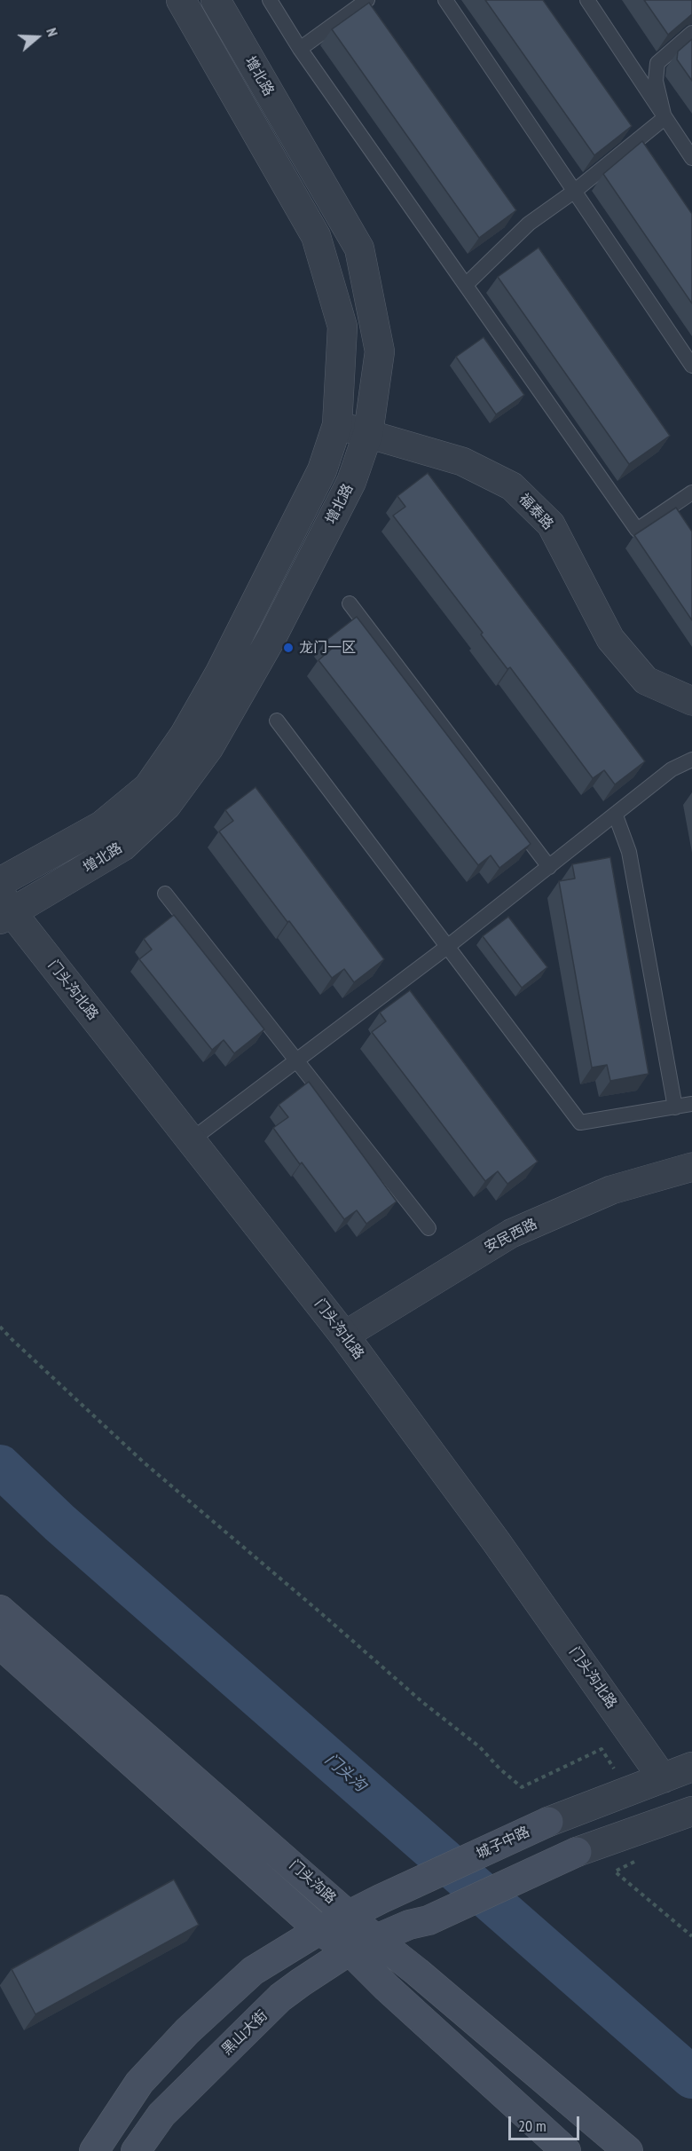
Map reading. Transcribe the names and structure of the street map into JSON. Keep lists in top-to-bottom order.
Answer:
{
  "streets": {
    "main road": ["城子中路", "门头沟路", "黑山大街"],
    "street": [
      "增北路",
      "福泰路",
      "门头沟北路",
      "安民西路"
    ]
  },
  "crossings": [
    ["增北路", "福泰路"],
    ["增北路", "门头沟北路"],
    ["门头沟北路", "安民西路"],
    ["门头沟北路", "城子中路"],
    ["城子中路", "门头沟路"],
    ["门头沟路", "黑山大街"]
  ],
  "water": ["门头沟"],
  "places": ["龙门一区"],
  "scale_bar": "20 m",
  "north": "right"
}
